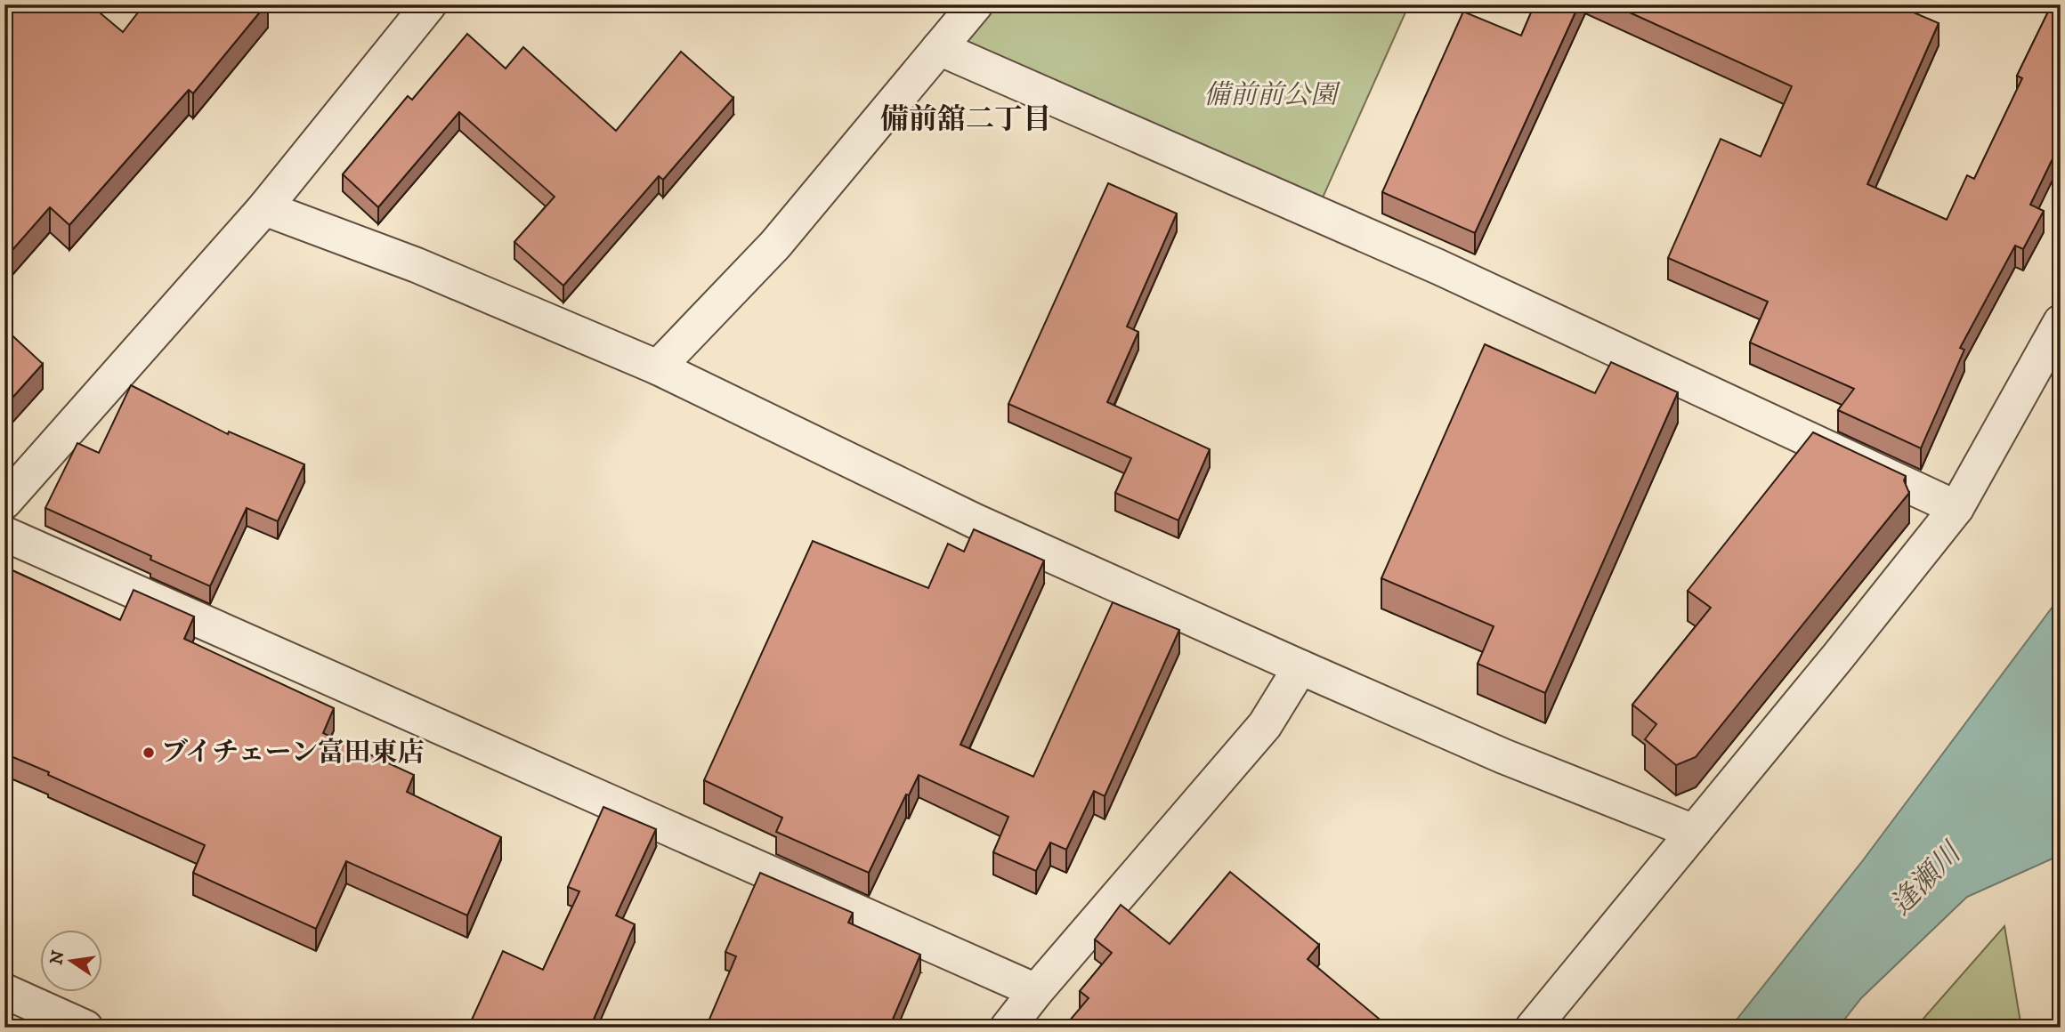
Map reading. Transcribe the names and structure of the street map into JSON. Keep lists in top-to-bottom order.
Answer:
{
  "districts": ["備前舘二丁目"],
  "water": ["逢瀬川"],
  "parks": ["備前前公園"],
  "places": ["ブイチェーン富田東店"],
  "north": "left"
}
